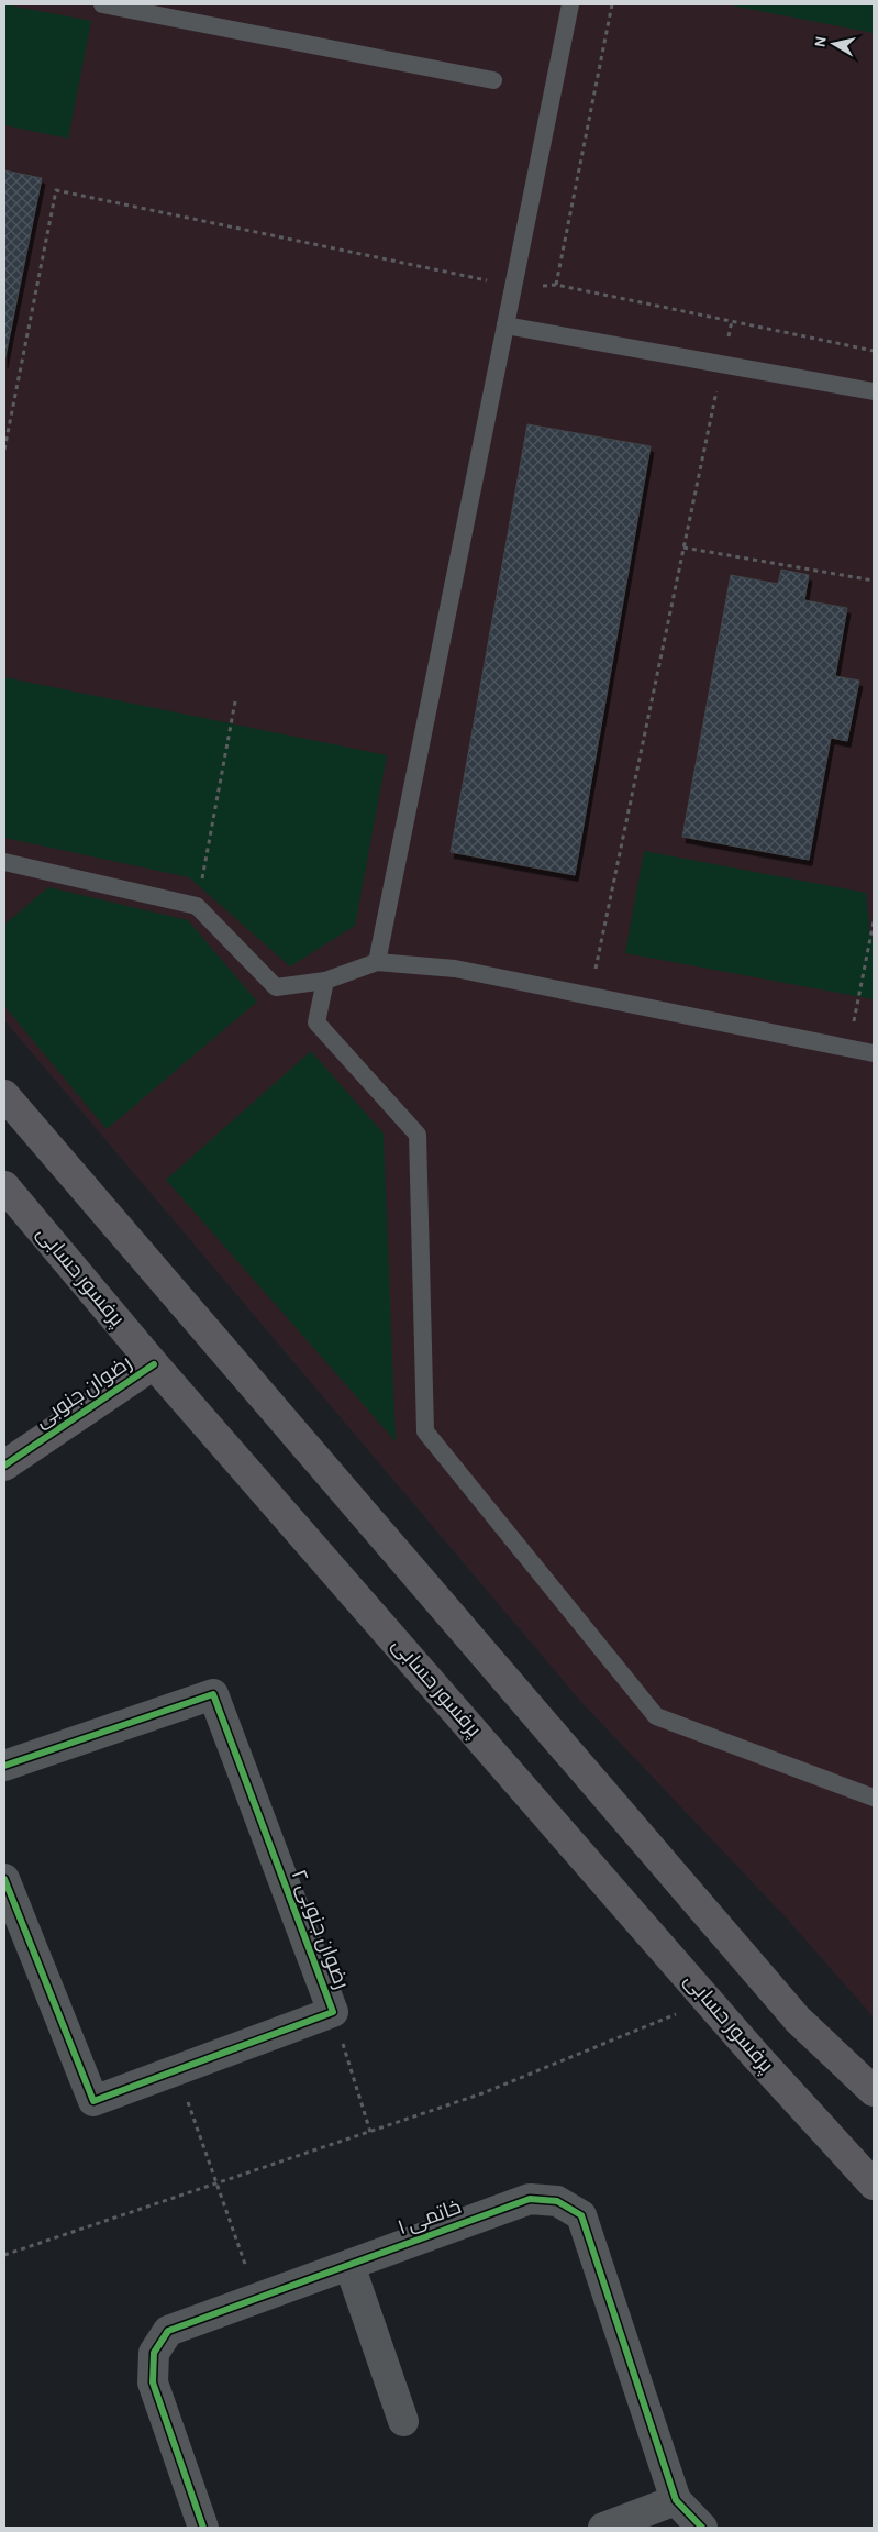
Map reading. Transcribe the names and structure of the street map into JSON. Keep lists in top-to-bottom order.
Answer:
{
  "streets": {
    "main road": ["پرفسور حسابی", "رضوان جنوبی"],
    "street": ["رضوان جنوبی ۲", "خاتمی ۱"]
  },
  "crossings": [
    ["پرفسور حسابی", "رضوان جنوبی"]
  ],
  "north": "left"
}
